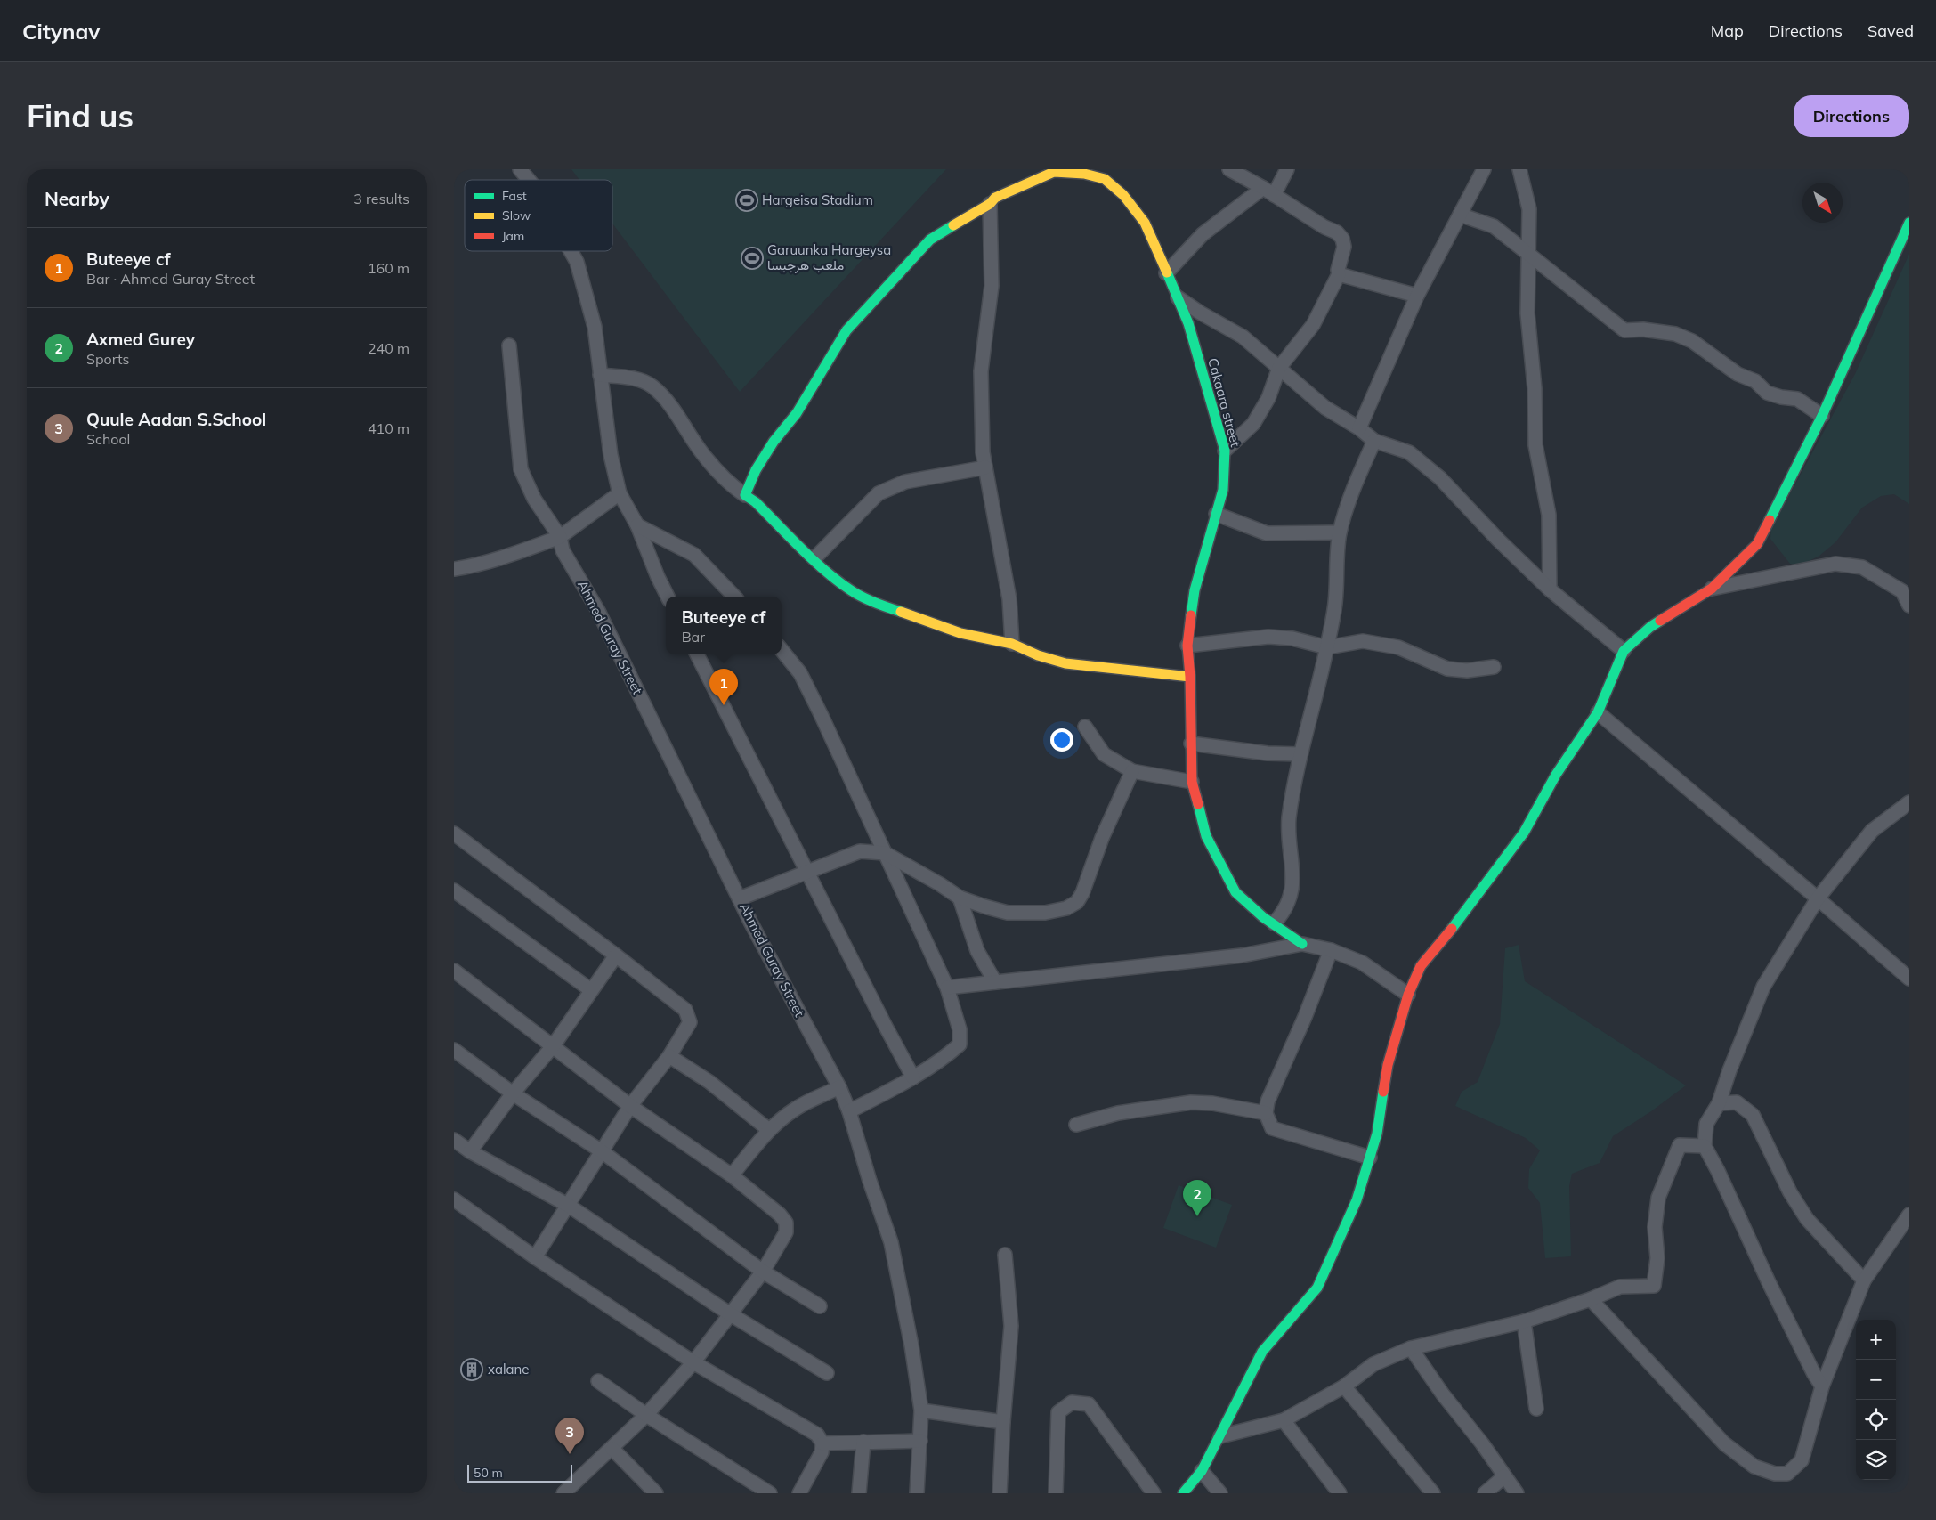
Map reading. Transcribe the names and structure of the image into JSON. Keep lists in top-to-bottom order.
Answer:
{
  "streets": {
    "street": ["Cakaara street", "Ahmed Guray Street"]
  },
  "places": {
    "sports": ["Hargeisa Stadium", "Garuunka Hargeysa ملعب هرجيسا"],
    "building": ["xalane"]
  },
  "legend": ["Fast", "Slow", "Jam"],
  "scale_bar": "50 m",
  "north": "bottom right",
  "page": {
    "header": "Citynav",
    "nav": ["Map", "Directions", "Saved"],
    "buttons": "Directions",
    "title": "Find us",
    "heading": ["Nearby", "3 results"],
    "list": [
      {
        "mark": "1",
        "name": "Buteeye cf",
        "note": "Bar · Ahmed Guray Street",
        "value": "160 m"
      },
      {
        "mark": "2",
        "name": "Axmed Gurey",
        "note": "Sports",
        "value": "240 m"
      },
      {
        "mark": "3",
        "name": "Quule Aadan S.School",
        "note": "School",
        "value": "410 m"
      }
    ],
    "popup": ["Buteeye cf", "Bar"],
    "pins": ["1", "2", "3"],
    "map_buttons": ["+", "−"],
    "scale": "50 m"
  }
}
